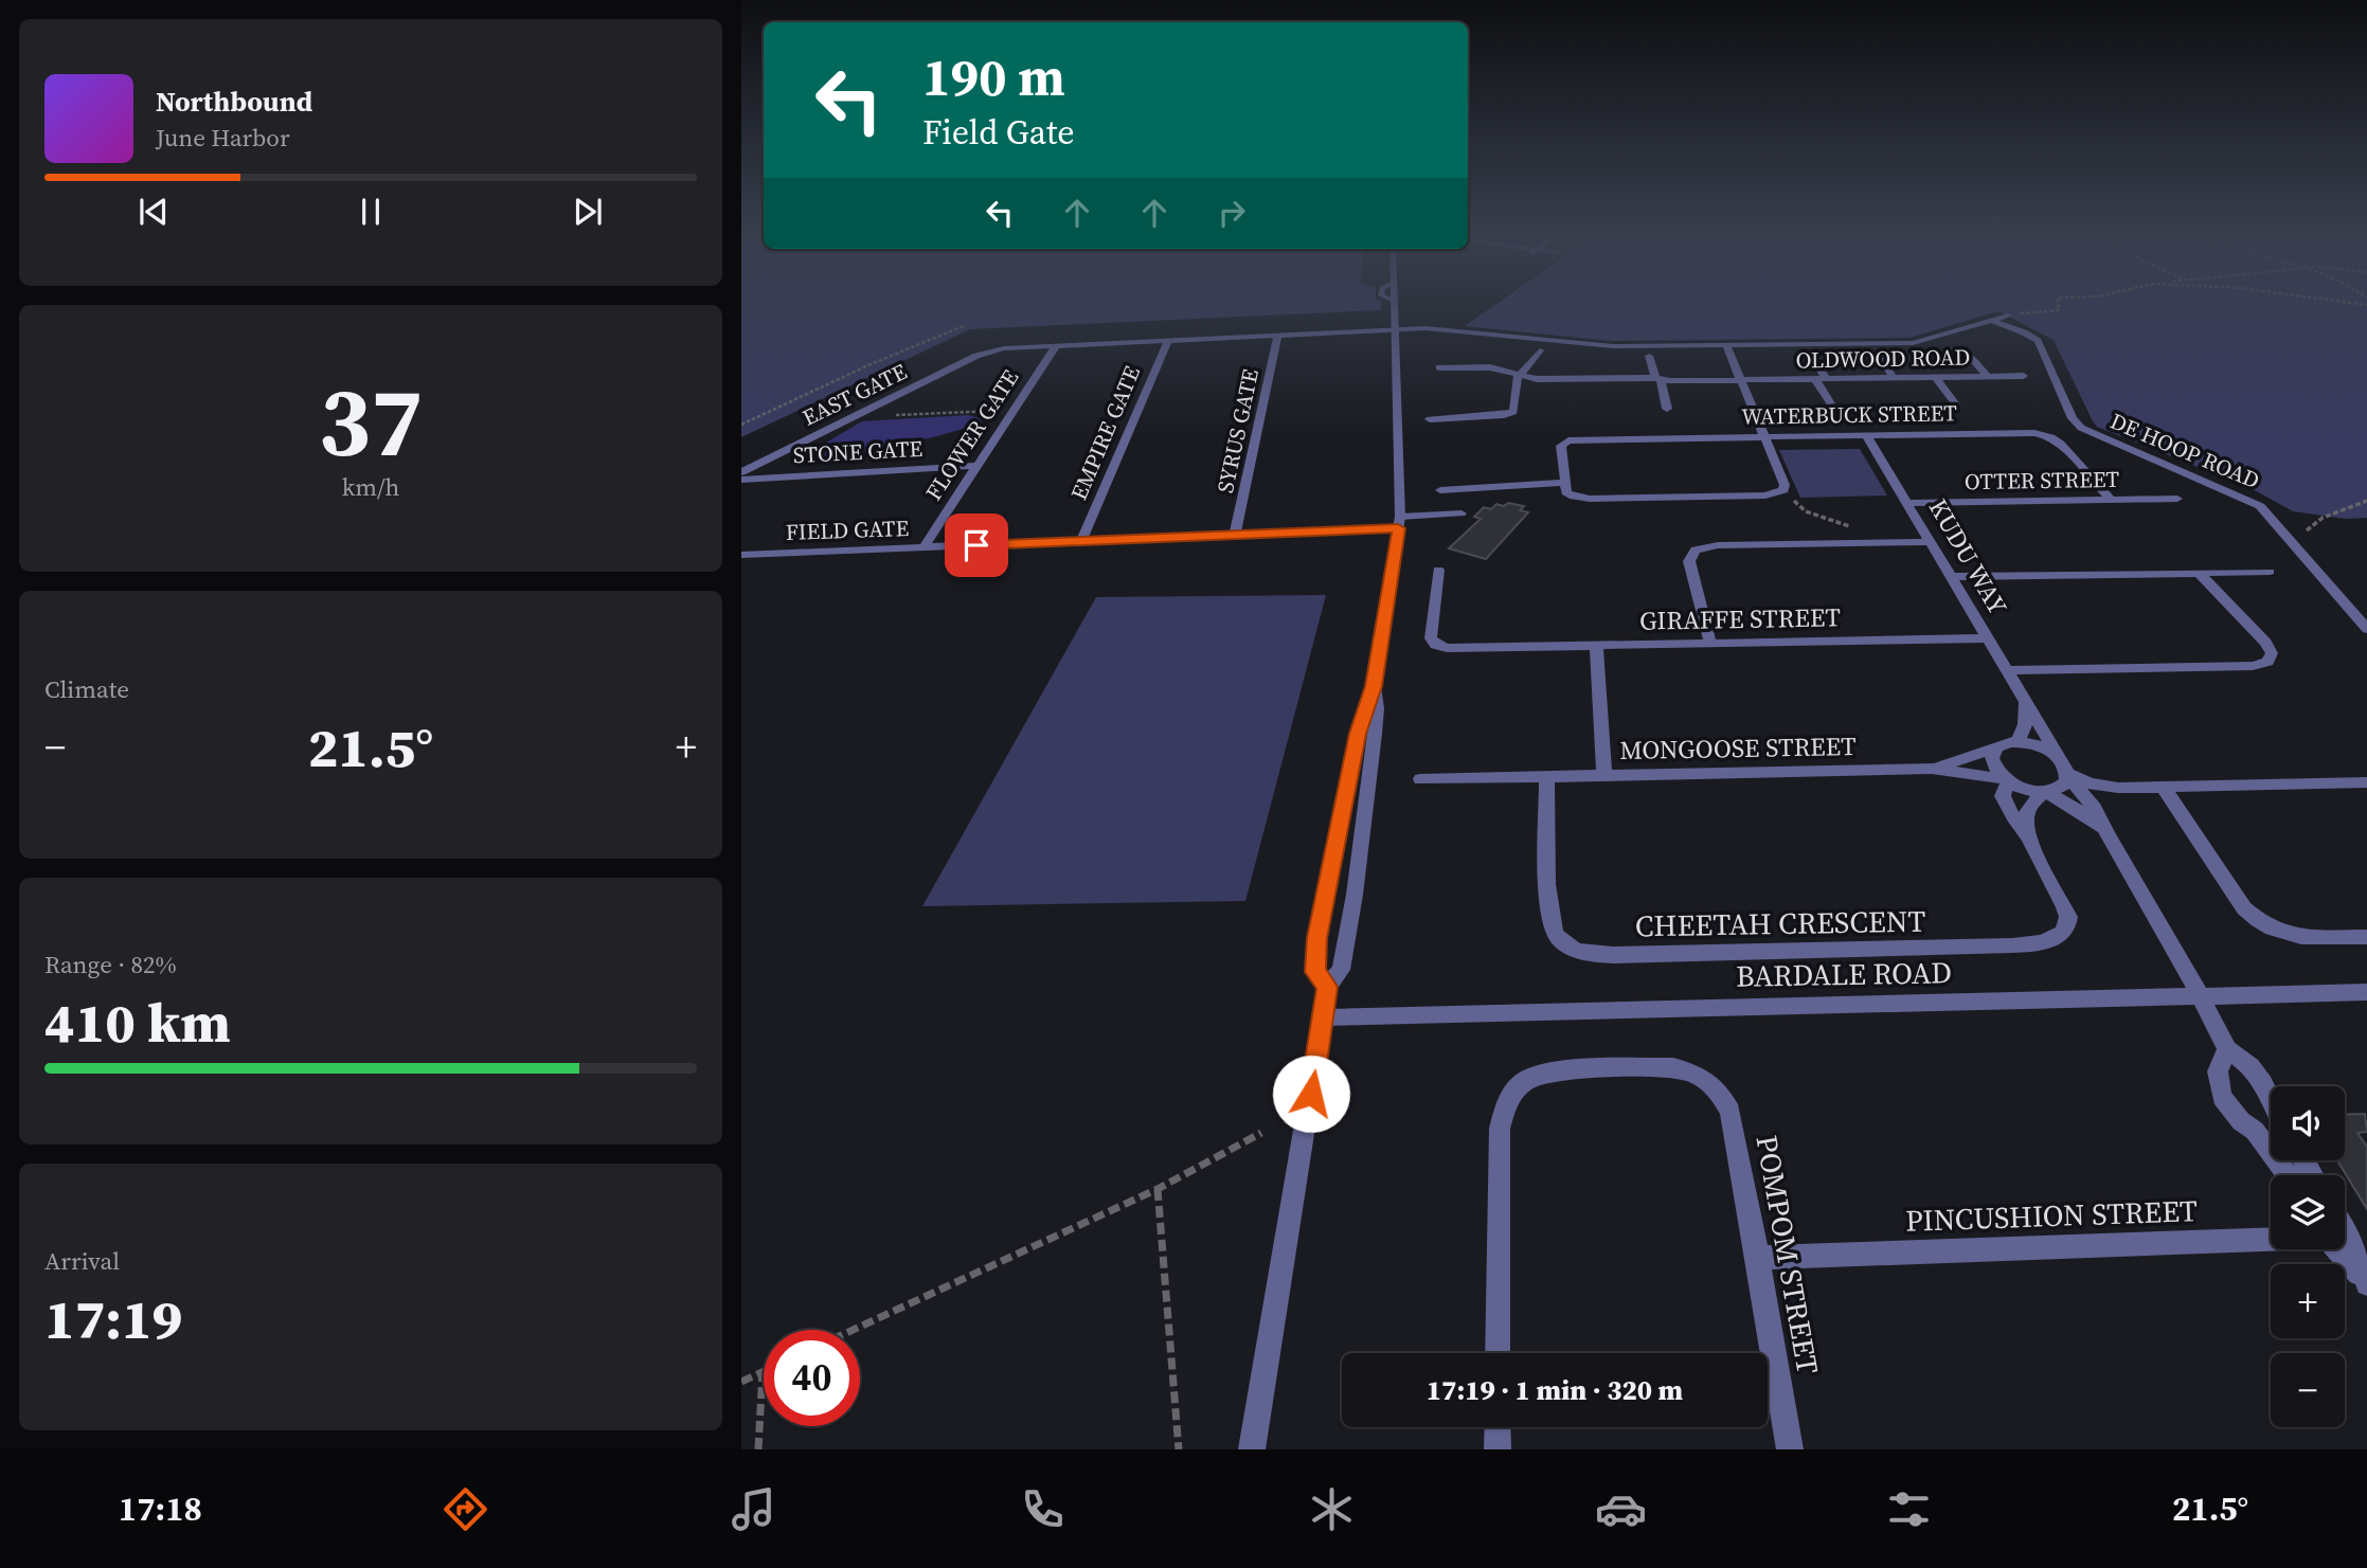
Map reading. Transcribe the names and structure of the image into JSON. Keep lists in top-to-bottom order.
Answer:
{
  "streets": {
    "street": [
      "OLDWOOD ROAD",
      "EAST GATE",
      "WATERBUCK STREET",
      "SYRUS GATE",
      "EMPIRE GATE",
      "FLOWER GATE",
      "DE HOOP ROAD",
      "STONE GATE",
      "OTTER STREET",
      "FIELD GATE",
      "KUDU WAY",
      "GIRAFFE STREET",
      "MONGOOSE STREET",
      "CHEETAH CRESCENT",
      "BARDALE ROAD",
      "PINCUSHION STREET",
      "POMPOM STREET"
    ]
  },
  "crossings": [
    ["EAST GATE", "FLOWER GATE"],
    ["WATERBUCK STREET", "OTTER STREET"],
    ["WATERBUCK STREET", "KUDU WAY"],
    ["SYRUS GATE", "FIELD GATE"],
    ["EMPIRE GATE", "FIELD GATE"],
    ["FLOWER GATE", "STONE GATE"],
    ["FLOWER GATE", "FIELD GATE"],
    ["OTTER STREET", "KUDU WAY"],
    ["KUDU WAY", "GIRAFFE STREET"],
    ["MONGOOSE STREET", "CHEETAH CRESCENT"],
    ["PINCUSHION STREET", "POMPOM STREET"]
  ],
  "page": {
    "turn": ["190 m", "Field Gate"],
    "song": ["Northbound", "June Harbor"],
    "tile": [
      ["37", "km/h"],
      "Climate",
      ["Range · 82%", "410 km"],
      ["Arrival", "17:19"]
    ],
    "heat": ["−", "21.5°", "+"],
    "map_buttons": ["+", "−"],
    "limit": "40",
    "trip": "17:19 · 1 min · 320 m",
    "tabs": ["17:18", "21.5°"]
  }
}
